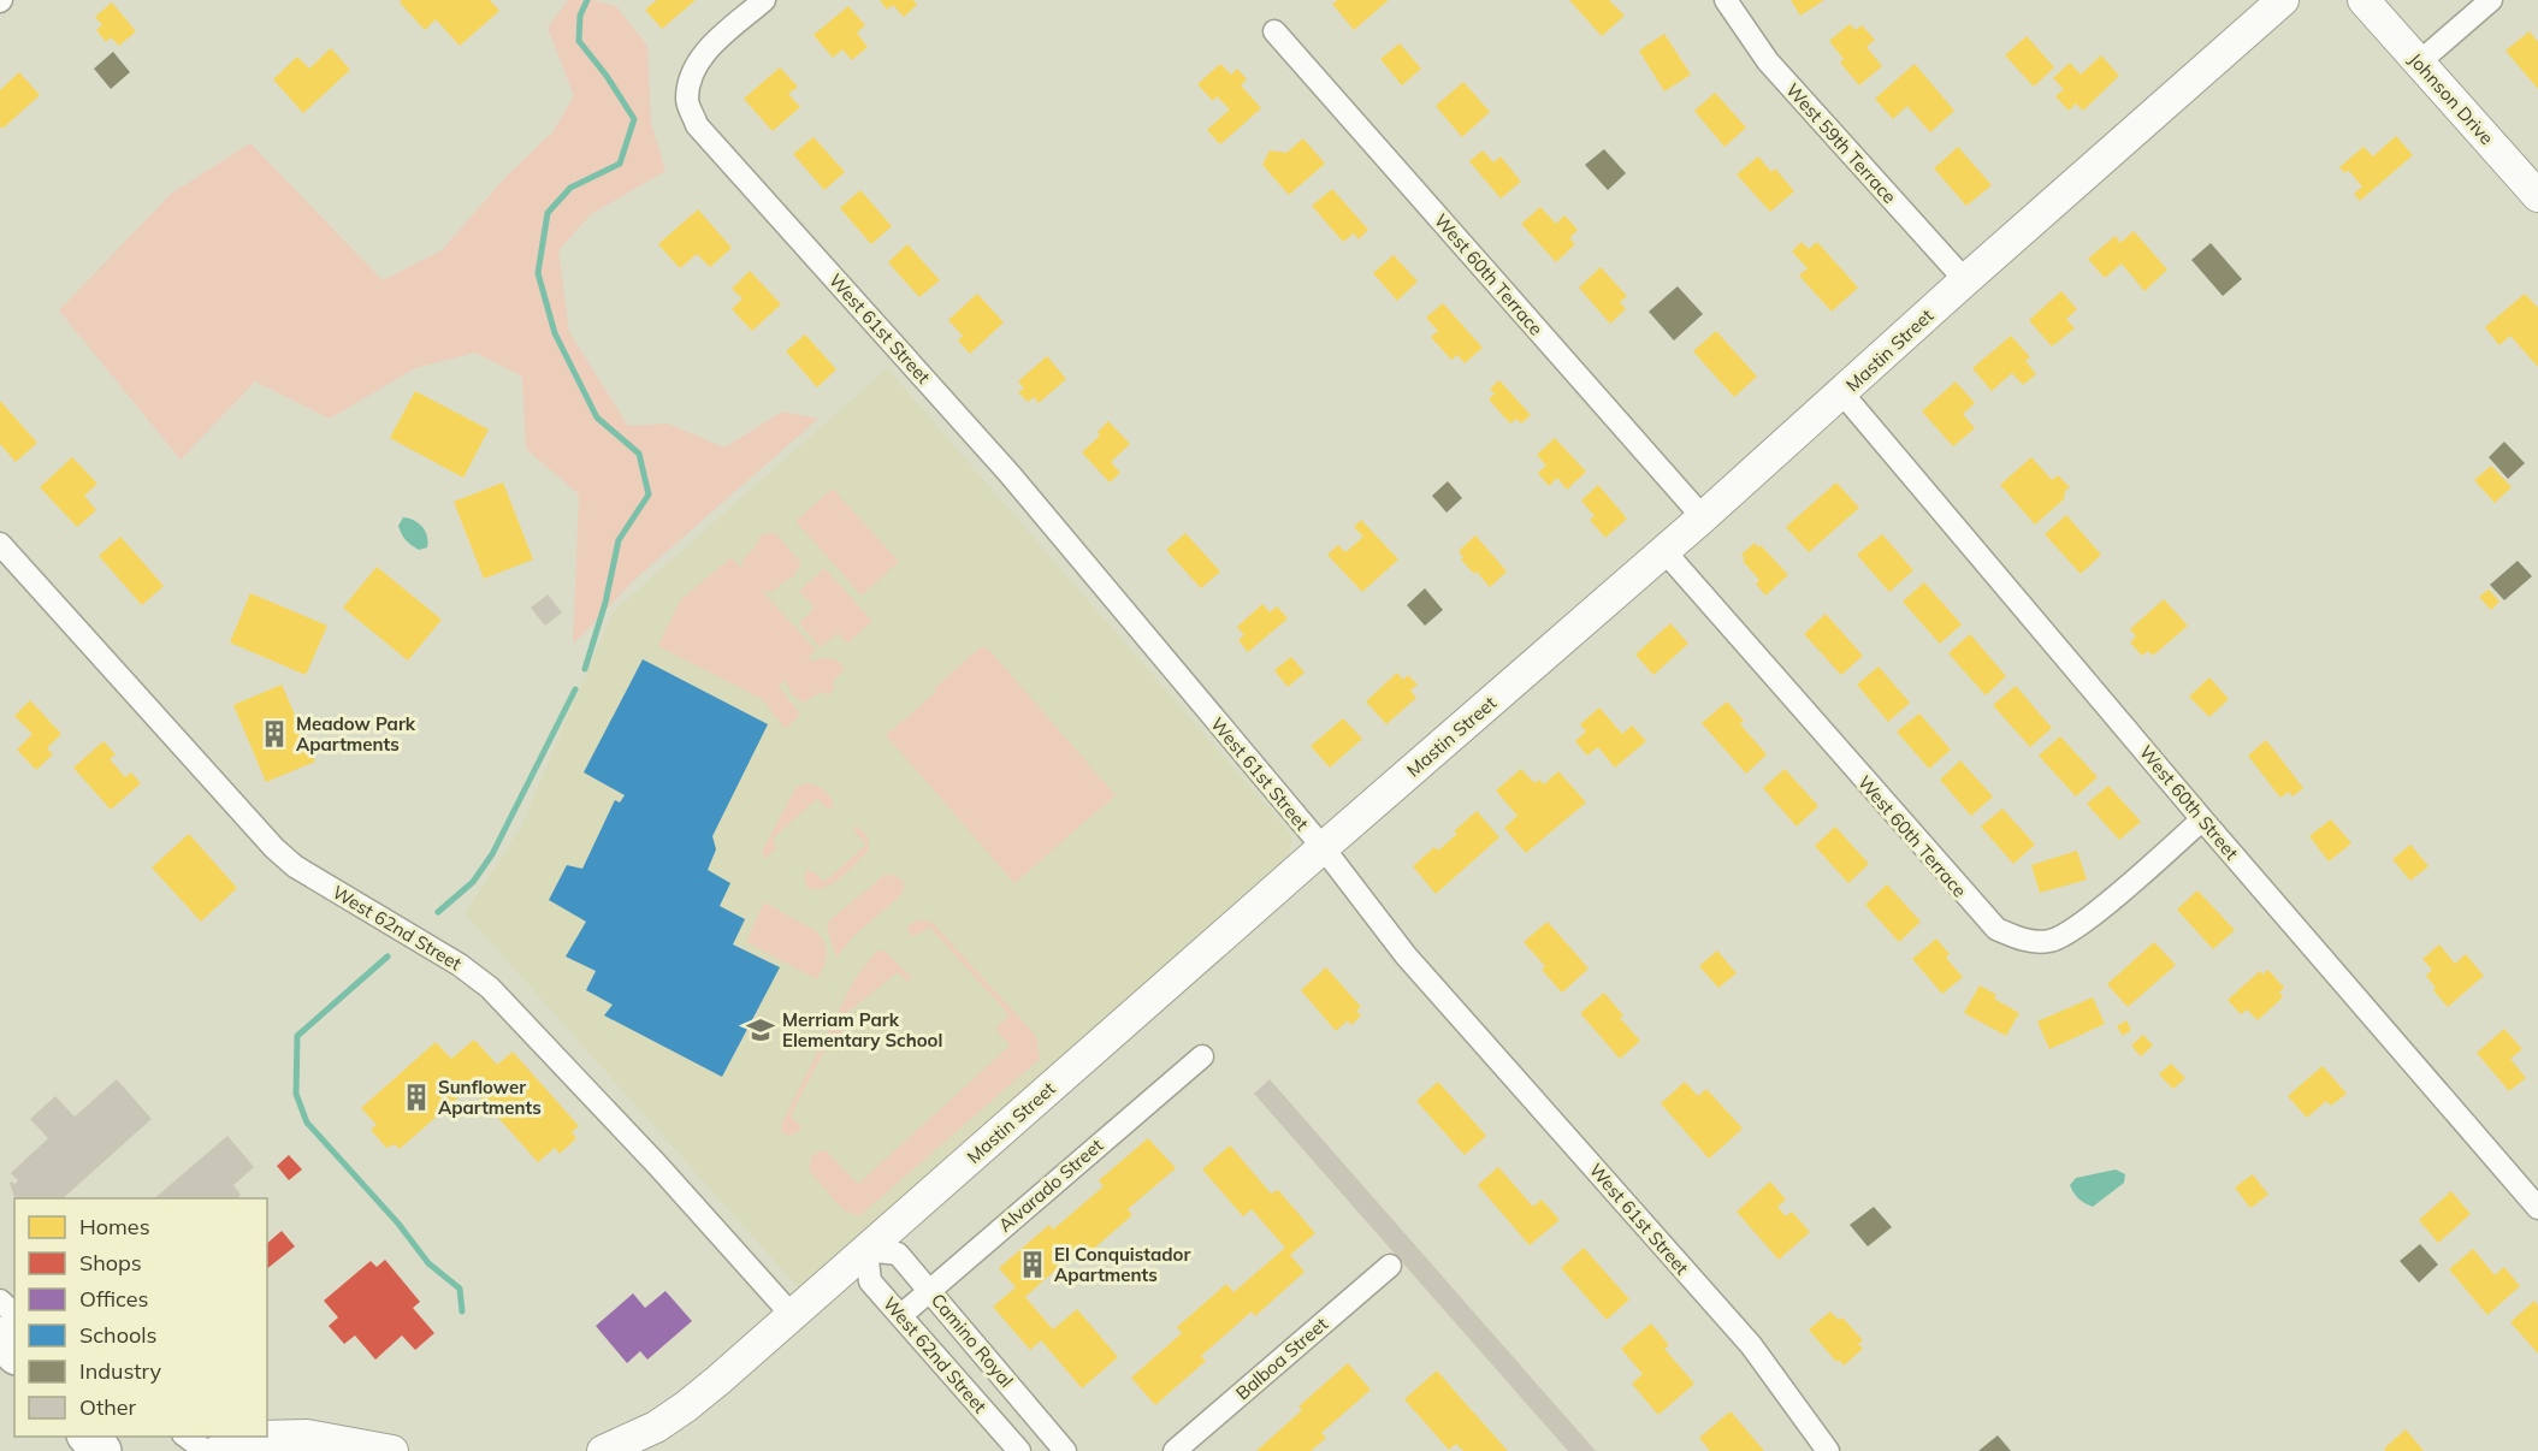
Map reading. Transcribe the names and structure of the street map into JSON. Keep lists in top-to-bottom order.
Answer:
{
  "streets": {
    "street": [
      "Johnson Drive",
      "West 59th Terrace",
      "West 60th Terrace",
      "West 61st Street",
      "Mastin Street",
      "West 60th Street",
      "West 62nd Street",
      "Alvarado Street",
      "Camino Royal",
      "Balboa Street"
    ]
  },
  "crossings": [
    ["West 59th Terrace", "Mastin Street"],
    ["West 60th Terrace", "Mastin Street"],
    ["West 60th Terrace", "West 60th Street"],
    ["West 61st Street", "Mastin Street"],
    ["Mastin Street", "West 60th Street"],
    ["Mastin Street", "West 62nd Street"],
    ["Mastin Street", "Camino Royal"],
    ["West 62nd Street", "Alvarado Street"],
    ["West 62nd Street", "Camino Royal"],
    ["Alvarado Street", "Camino Royal"]
  ],
  "places": {
    "building": ["Meadow Park Apartments", "Sunflower Apartments", "El Conquistador Apartments"],
    "school or university": ["Merriam Park Elementary School"]
  },
  "legend": [
    "Homes",
    "Shops",
    "Offices",
    "Schools",
    "Industry",
    "Other"
  ]
}
